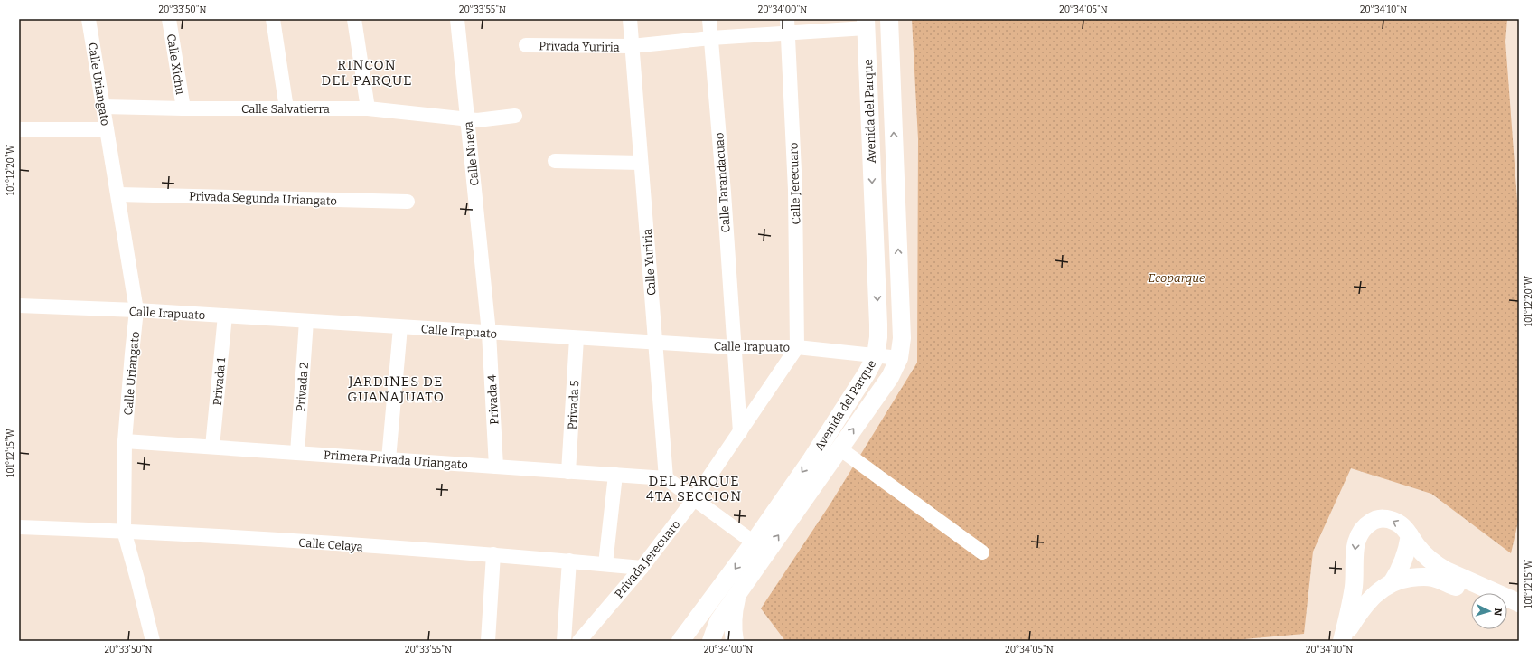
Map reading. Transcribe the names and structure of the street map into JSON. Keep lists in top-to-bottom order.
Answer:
{
  "streets": {
    "street": [
      "Privada Yuriria",
      "Calle Xichu",
      "Calle Uriangato",
      "Calle Salvatierra",
      "Avenida del Parque",
      "Calle Nueva",
      "Calle Tarandacuao",
      "Calle Jerecuaro",
      "Privada Segunda Uriangato",
      "Calle Yuriria",
      "Calle Irapuato",
      "Privada 1",
      "Privada 2",
      "Privada 4",
      "Privada 5",
      "Primera Privada Uriangato",
      "Calle Celaya",
      "Privada Jerecuaro"
    ]
  },
  "crossings": [
    ["Privada Yuriria", "Calle Yuriria"],
    ["Calle Xichu", "Calle Salvatierra"],
    ["Calle Uriangato", "Calle Salvatierra"],
    ["Calle Uriangato", "Privada Segunda Uriangato"],
    ["Calle Uriangato", "Calle Irapuato"],
    ["Calle Uriangato", "Primera Privada Uriangato"],
    ["Calle Uriangato", "Calle Celaya"],
    ["Calle Salvatierra", "Calle Nueva"],
    ["Avenida del Parque", "Calle Irapuato"],
    ["Calle Nueva", "Calle Irapuato"],
    ["Calle Nueva", "Privada 4"],
    ["Calle Tarandacuao", "Calle Irapuato"],
    ["Calle Tarandacuao", "Privada Jerecuaro"],
    ["Calle Jerecuaro", "Calle Irapuato"],
    ["Calle Jerecuaro", "Privada Jerecuaro"],
    ["Calle Yuriria", "Calle Irapuato"],
    ["Calle Yuriria", "Primera Privada Uriangato"],
    ["Calle Irapuato", "Privada 1"],
    ["Calle Irapuato", "Privada 2"],
    ["Calle Irapuato", "Privada 4"],
    ["Calle Irapuato", "Privada 5"],
    ["Calle Irapuato", "Privada Jerecuaro"],
    ["Privada 1", "Primera Privada Uriangato"],
    ["Privada 2", "Primera Privada Uriangato"],
    ["Privada 4", "Primera Privada Uriangato"],
    ["Privada 5", "Primera Privada Uriangato"],
    ["Calle Celaya", "Privada Jerecuaro"]
  ],
  "districts": ["RINCON DEL PARQUE", "JARDINES DE GUANAJUATO", "DEL PARQUE 4TA SECCION"],
  "parks": ["Ecoparque"],
  "north": "right",
  "coordinates": [
    "20°33'50\"N",
    "20°33'55\"N",
    "20°34'00\"N",
    "20°34'05\"N",
    "20°34'10\"N",
    "101°12'20\"W",
    "101°12'15\"W"
  ]
}
